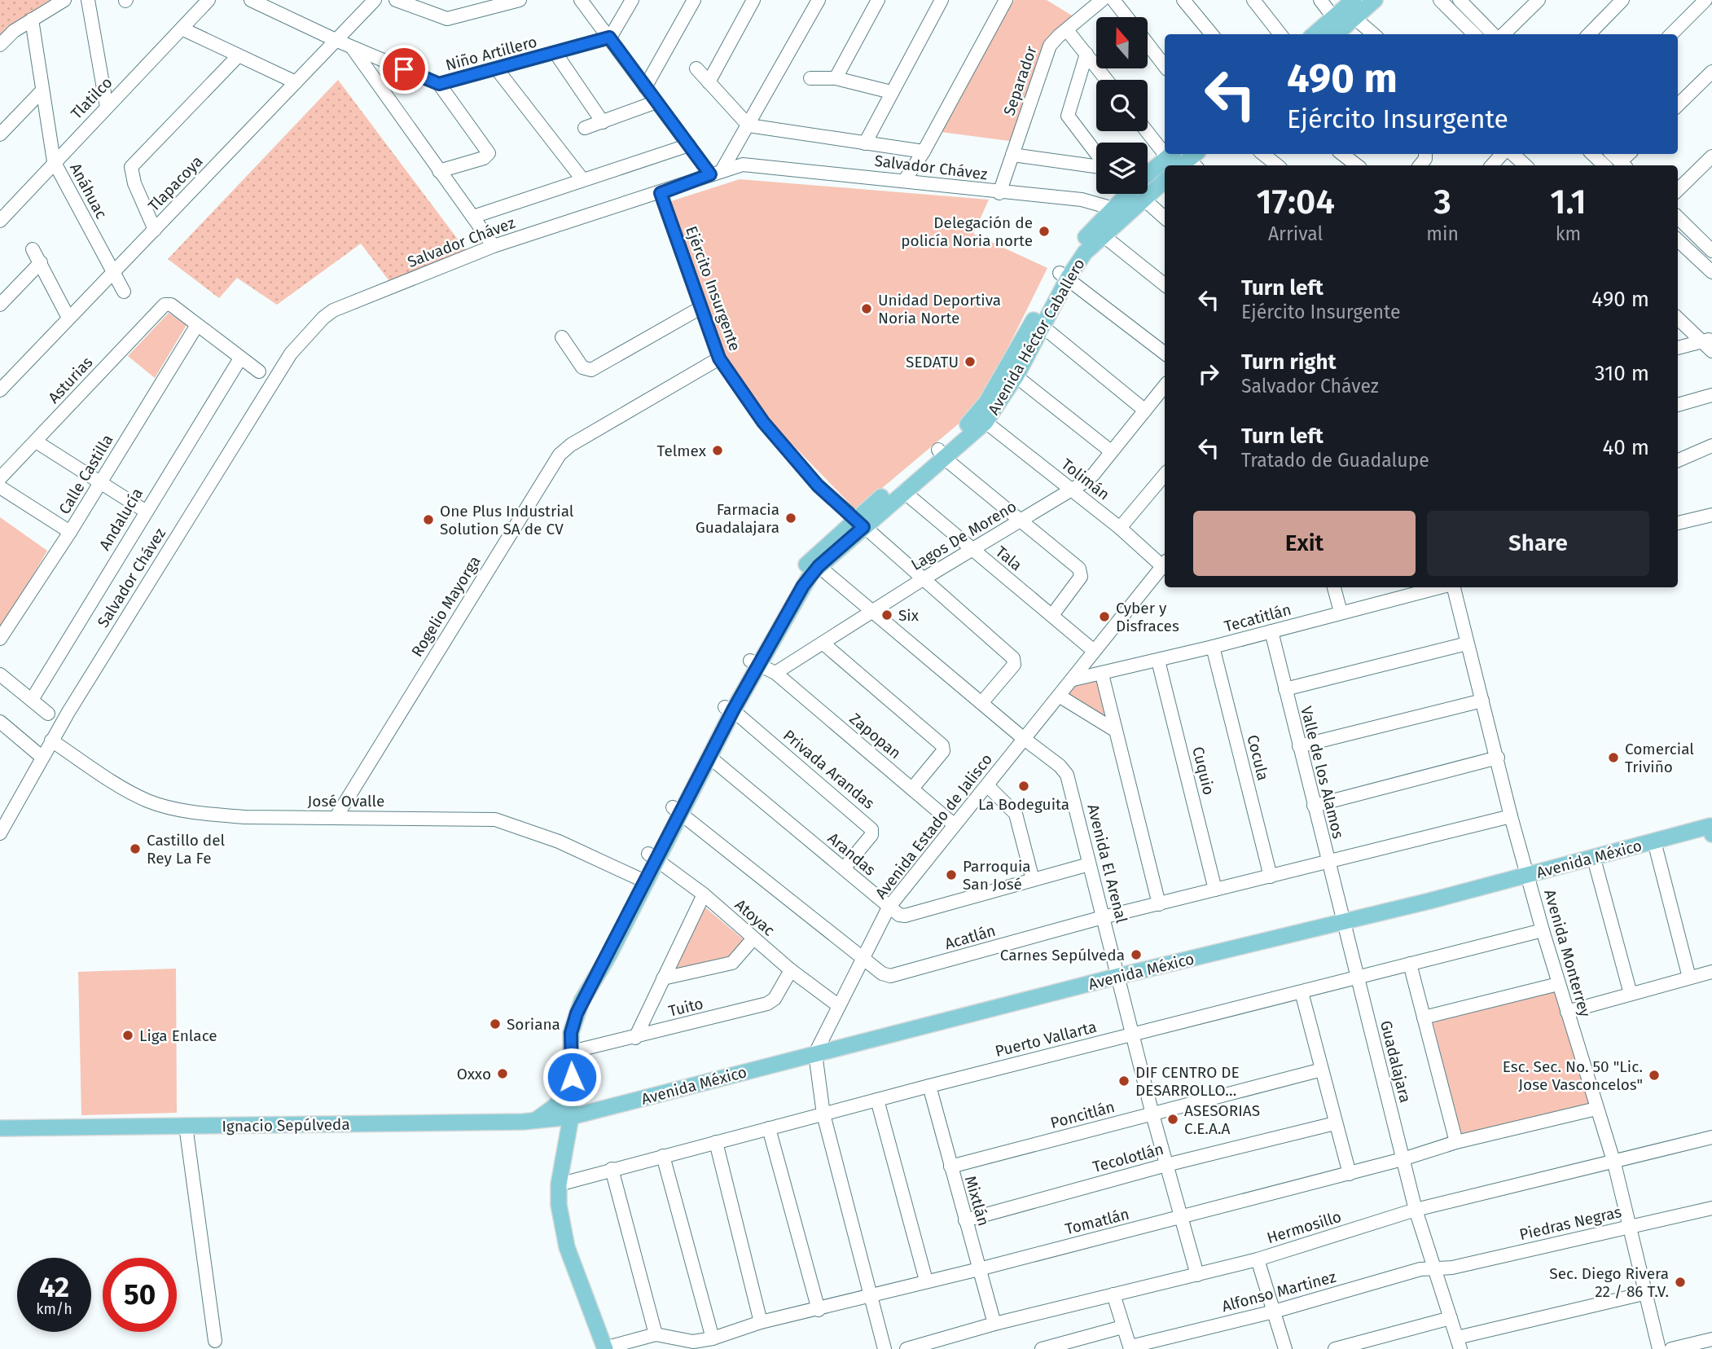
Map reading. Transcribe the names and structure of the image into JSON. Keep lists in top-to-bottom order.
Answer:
{
  "streets": {
    "main road": ["Avenida Héctor Caballero", "Avenida México", "Ignacio Sepúlveda"],
    "street": [
      "Niño Artillero",
      "Separador",
      "Tlatilco",
      "Salvador Chávez",
      "Tlapacoya",
      "Anáhuac",
      "Ejército Insurgente",
      "Asturias",
      "Calle Castilla",
      "Tolimán",
      "Andalucía",
      "Lagos De Moreno",
      "Tala",
      "Rogelio Mayorga",
      "Tecatitlán",
      "Zapopan",
      "Cocula",
      "Privada Arandas",
      "Cuquio",
      "Valle de los Alamos",
      "José Ovalle",
      "Avenida Estado de Jalisco",
      "Arandas",
      "Avenida El Arenal",
      "Atoyac",
      "Acatlán",
      "Avenida Monterrey",
      "Tuito",
      "Puerto Vallarta",
      "Guadalajara",
      "Poncitlán",
      "Tecolotlán",
      "Mixtlán",
      "Tomatlán",
      "Piedras Negras",
      "Hermosillo",
      "Alfonso Martinez"
    ]
  },
  "crossings": [
    ["Niño Artillero", "Tlapacoya"],
    ["Separador", "Salvador Chávez"],
    ["Tlatilco", "Anáhuac"],
    ["Salvador Chávez", "Ejército Insurgente"],
    ["Salvador Chávez", "Avenida Héctor Caballero"],
    ["Salvador Chávez", "José Ovalle"],
    ["Tlapacoya", "Anáhuac"],
    ["Ejército Insurgente", "Avenida Héctor Caballero"],
    ["Ejército Insurgente", "Lagos De Moreno"],
    ["Ejército Insurgente", "Rogelio Mayorga"],
    ["Ejército Insurgente", "Avenida El Arenal"],
    ["Avenida Héctor Caballero", "Tolimán"],
    ["Avenida Héctor Caballero", "Tala"],
    ["Avenida Héctor Caballero", "Privada Arandas"],
    ["Avenida Héctor Caballero", "José Ovalle"],
    ["Avenida Héctor Caballero", "Arandas"],
    ["Avenida Héctor Caballero", "Avenida México"],
    ["Avenida Héctor Caballero", "Avenida El Arenal"],
    ["Avenida Héctor Caballero", "Atoyac"],
    ["Avenida Héctor Caballero", "Acatlán"],
    ["Avenida Héctor Caballero", "Tuito"],
    ["Avenida Héctor Caballero", "Puerto Vallarta"],
    ["Avenida Héctor Caballero", "Ignacio Sepúlveda"],
    ["Avenida Héctor Caballero", "Tomatlán"],
    ["Asturias", "Calle Castilla"],
    ["Tolimán", "Lagos De Moreno"],
    ["Tolimán", "Avenida Estado de Jalisco"],
    ["Lagos De Moreno", "Tala"],
    ["Lagos De Moreno", "Zapopan"],
    ["Lagos De Moreno", "Avenida El Arenal"],
    ["Tala", "Avenida Estado de Jalisco"],
    ["Rogelio Mayorga", "José Ovalle"],
    ["Tecatitlán", "Cocula"],
    ["Tecatitlán", "Cuquio"],
    ["Tecatitlán", "Valle de los Alamos"],
    ["Tecatitlán", "Avenida Estado de Jalisco"],
    ["Zapopan", "Avenida Estado de Jalisco"],
    ["Cocula", "Acatlán"],
    ["Privada Arandas", "Arandas"],
    ["Cuquio", "Acatlán"],
    ["Valle de los Alamos", "Avenida México"],
    ["Valle de los Alamos", "Acatlán"],
    ["Valle de los Alamos", "Guadalajara"],
    ["Avenida Estado de Jalisco", "Arandas"],
    ["Avenida Estado de Jalisco", "Avenida México"],
    ["Avenida Estado de Jalisco", "Avenida El Arenal"],
    ["Avenida Estado de Jalisco", "Atoyac"],
    ["Avenida Estado de Jalisco", "Acatlán"],
    ["Arandas", "Avenida El Arenal"],
    ["Avenida México", "Avenida El Arenal"],
    ["Avenida México", "Avenida Monterrey"],
    ["Avenida México", "Guadalajara"],
    ["Avenida México", "Ignacio Sepúlveda"],
    ["Avenida El Arenal", "Acatlán"],
    ["Avenida El Arenal", "Puerto Vallarta"],
    ["Avenida El Arenal", "Poncitlán"],
    ["Avenida El Arenal", "Tecolotlán"],
    ["Avenida El Arenal", "Tomatlán"],
    ["Avenida El Arenal", "Hermosillo"],
    ["Atoyac", "Tuito"],
    ["Acatlán", "Avenida Monterrey"],
    ["Avenida Monterrey", "Puerto Vallarta"],
    ["Avenida Monterrey", "Tomatlán"],
    ["Avenida Monterrey", "Piedras Negras"],
    ["Avenida Monterrey", "Hermosillo"],
    ["Puerto Vallarta", "Guadalajara"],
    ["Puerto Vallarta", "Mixtlán"],
    ["Guadalajara", "Tomatlán"],
    ["Guadalajara", "Piedras Negras"],
    ["Guadalajara", "Hermosillo"],
    ["Guadalajara", "Alfonso Martinez"],
    ["Poncitlán", "Mixtlán"],
    ["Tecolotlán", "Mixtlán"],
    ["Mixtlán", "Tomatlán"],
    ["Mixtlán", "Hermosillo"],
    ["Piedras Negras", "Alfonso Martinez"]
  ],
  "places": [
    "Delegación de policía Noria norte",
    "Unidad Deportiva Noria Norte",
    "SEDATU",
    "Telmex",
    "Farmacia Guadalajara",
    "One Plus Industrial Solution SA de CV",
    "Six",
    "Cyber y Disfraces",
    "Comercial Triviño",
    "La Bodeguita",
    "Castillo del Rey La Fe",
    "Parroquia San José",
    "Carnes Sepúlveda",
    "Soriana",
    "Liga Enlace",
    "Oxxo",
    "Esc. Sec. No. 50 \"Lic. Jose Vasconcelos\"",
    "DIF CENTRO DE DESARROLLO…",
    "ASESORIAS C.E.A.A",
    "Sec. Diego Rivera 22 / 86 T.V."
  ],
  "north": "top",
  "page": {
    "turn": ["490 m", "Ejército Insurgente"],
    "eta": [
      "17:04",
      "Arrival",
      "3",
      "min",
      "1.1",
      "km"
    ],
    "list": [
      {
        "name": "Turn left",
        "note": "Ejército Insurgente",
        "value": "490 m"
      },
      {
        "name": "Turn right",
        "note": "Salvador Chávez",
        "value": "310 m"
      },
      {
        "name": "Turn left",
        "note": "Tratado de Guadalupe",
        "value": "40 m"
      }
    ],
    "buttons": ["Exit", "Share"],
    "speed": "42 km/h",
    "limit": "50"
  }
}
